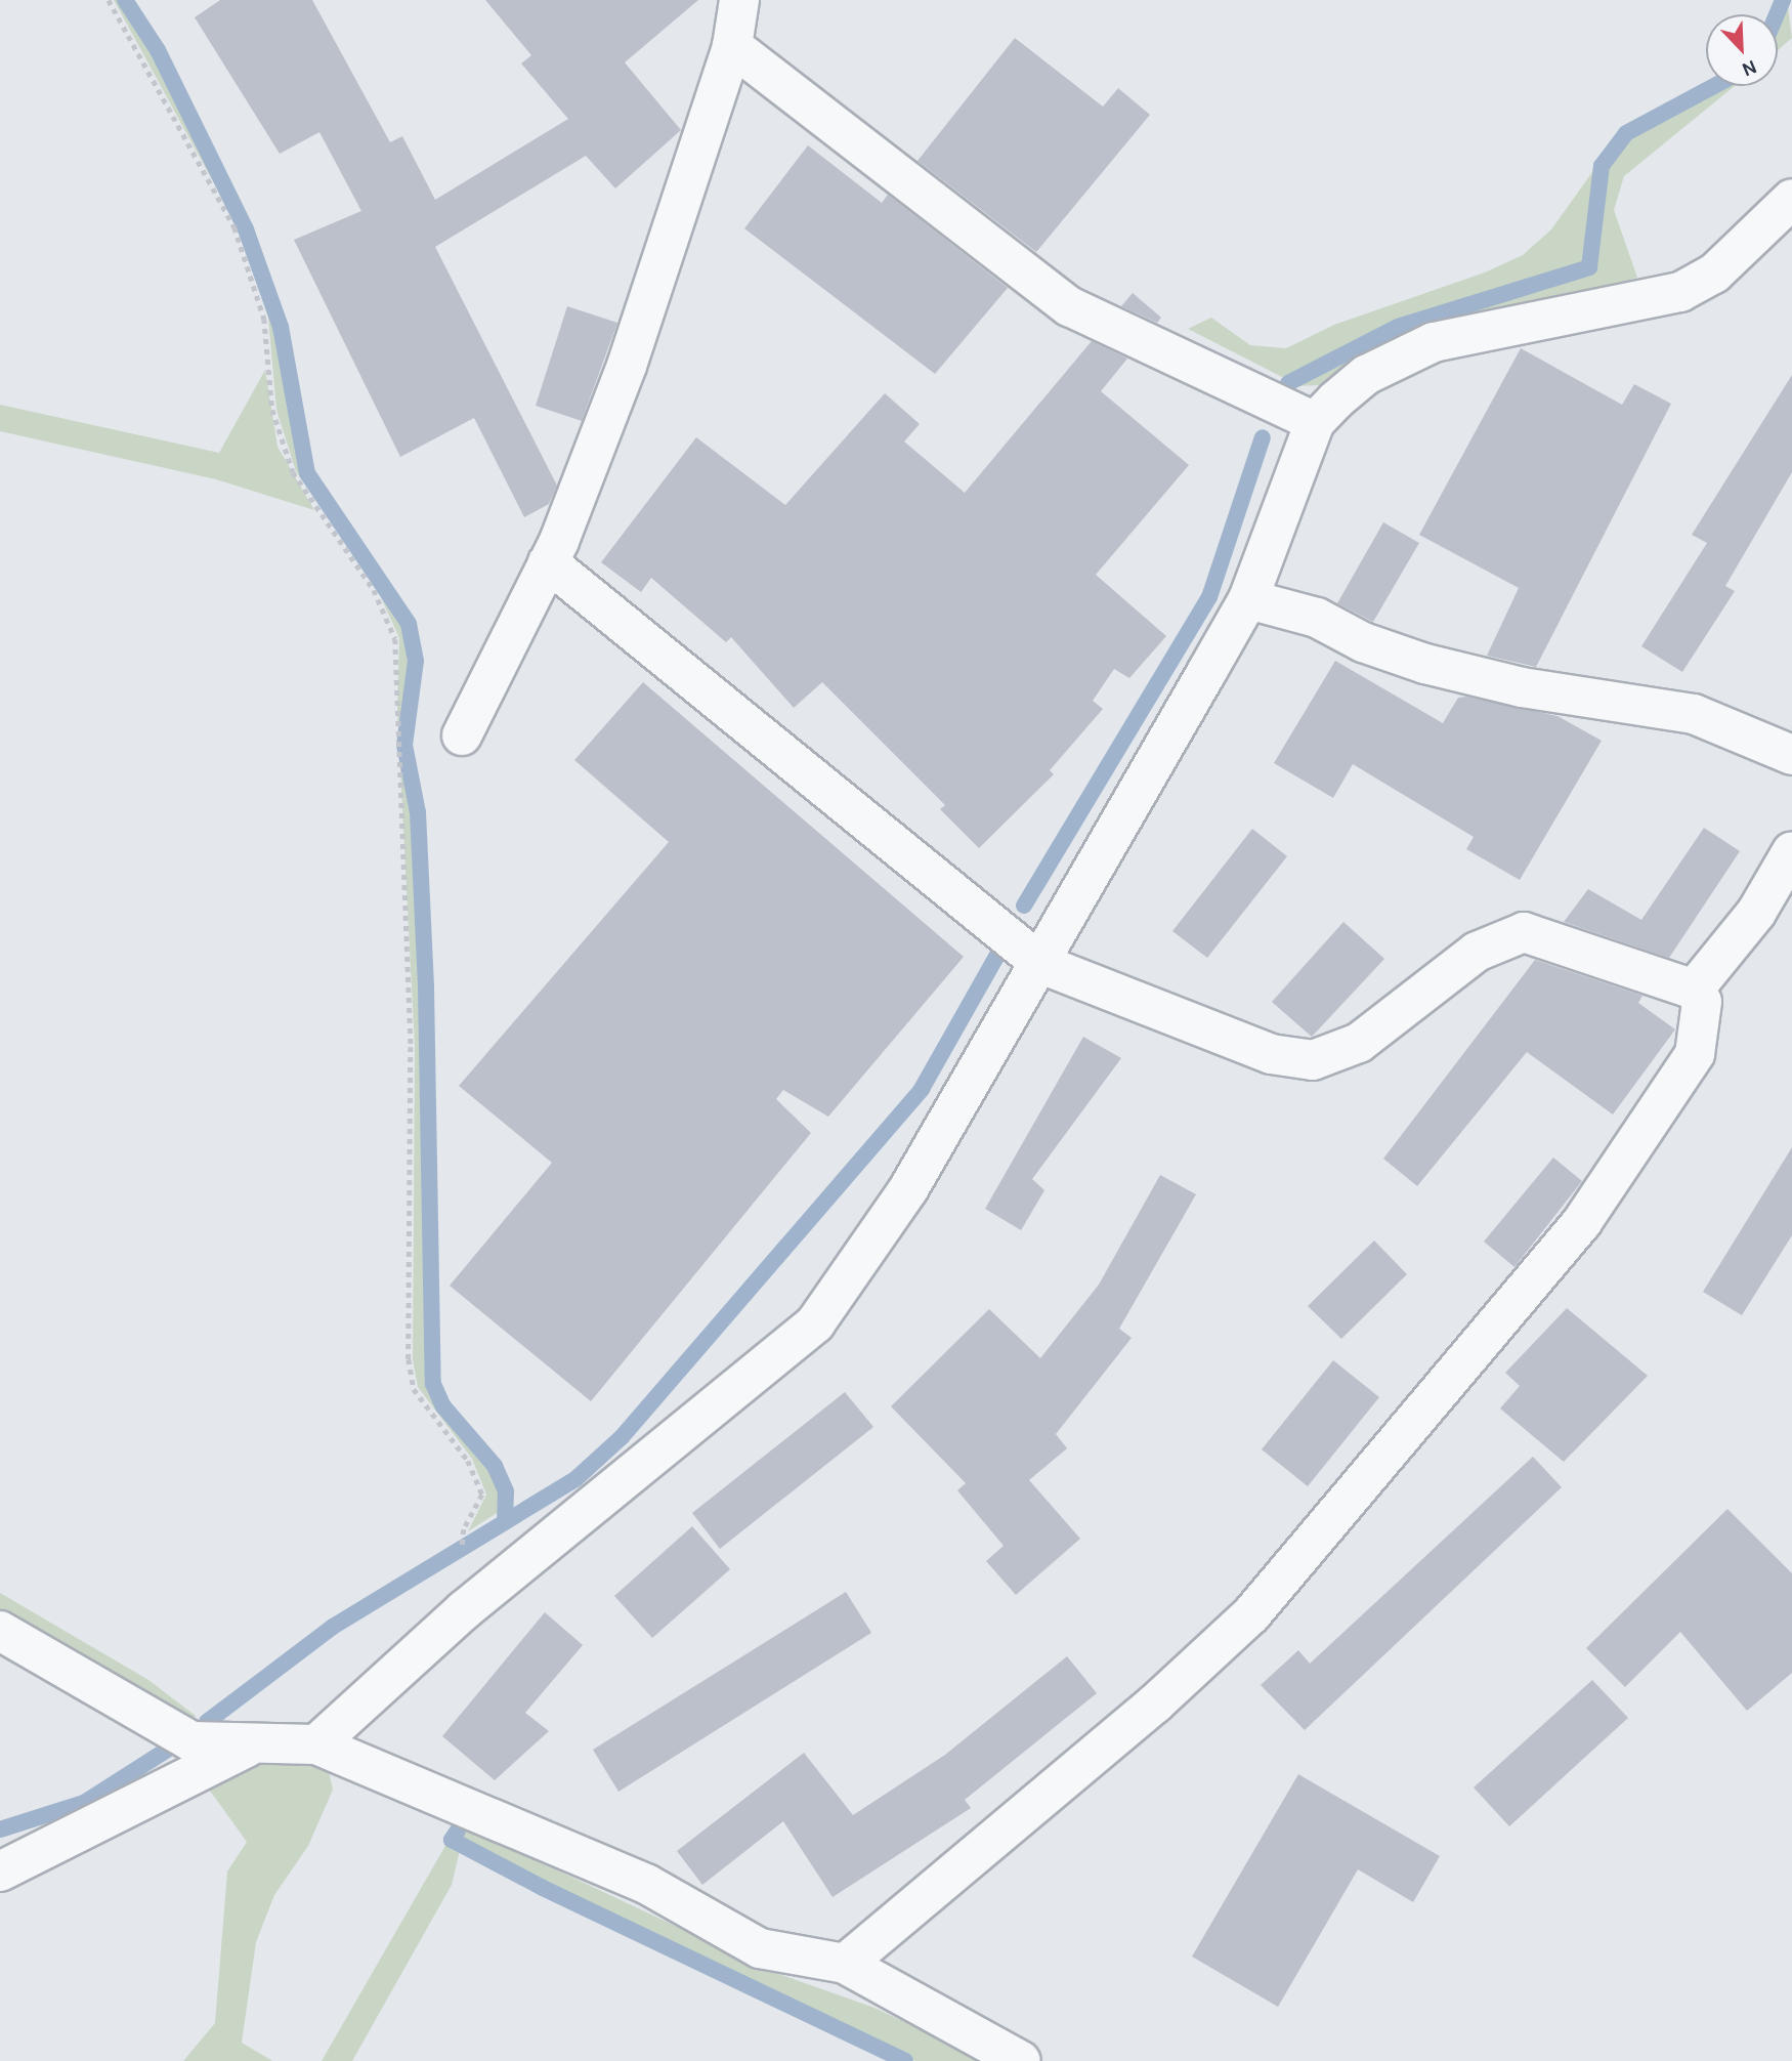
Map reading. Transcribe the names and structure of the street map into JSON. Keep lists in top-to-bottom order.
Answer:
{
  "north": "bottom right"
}
